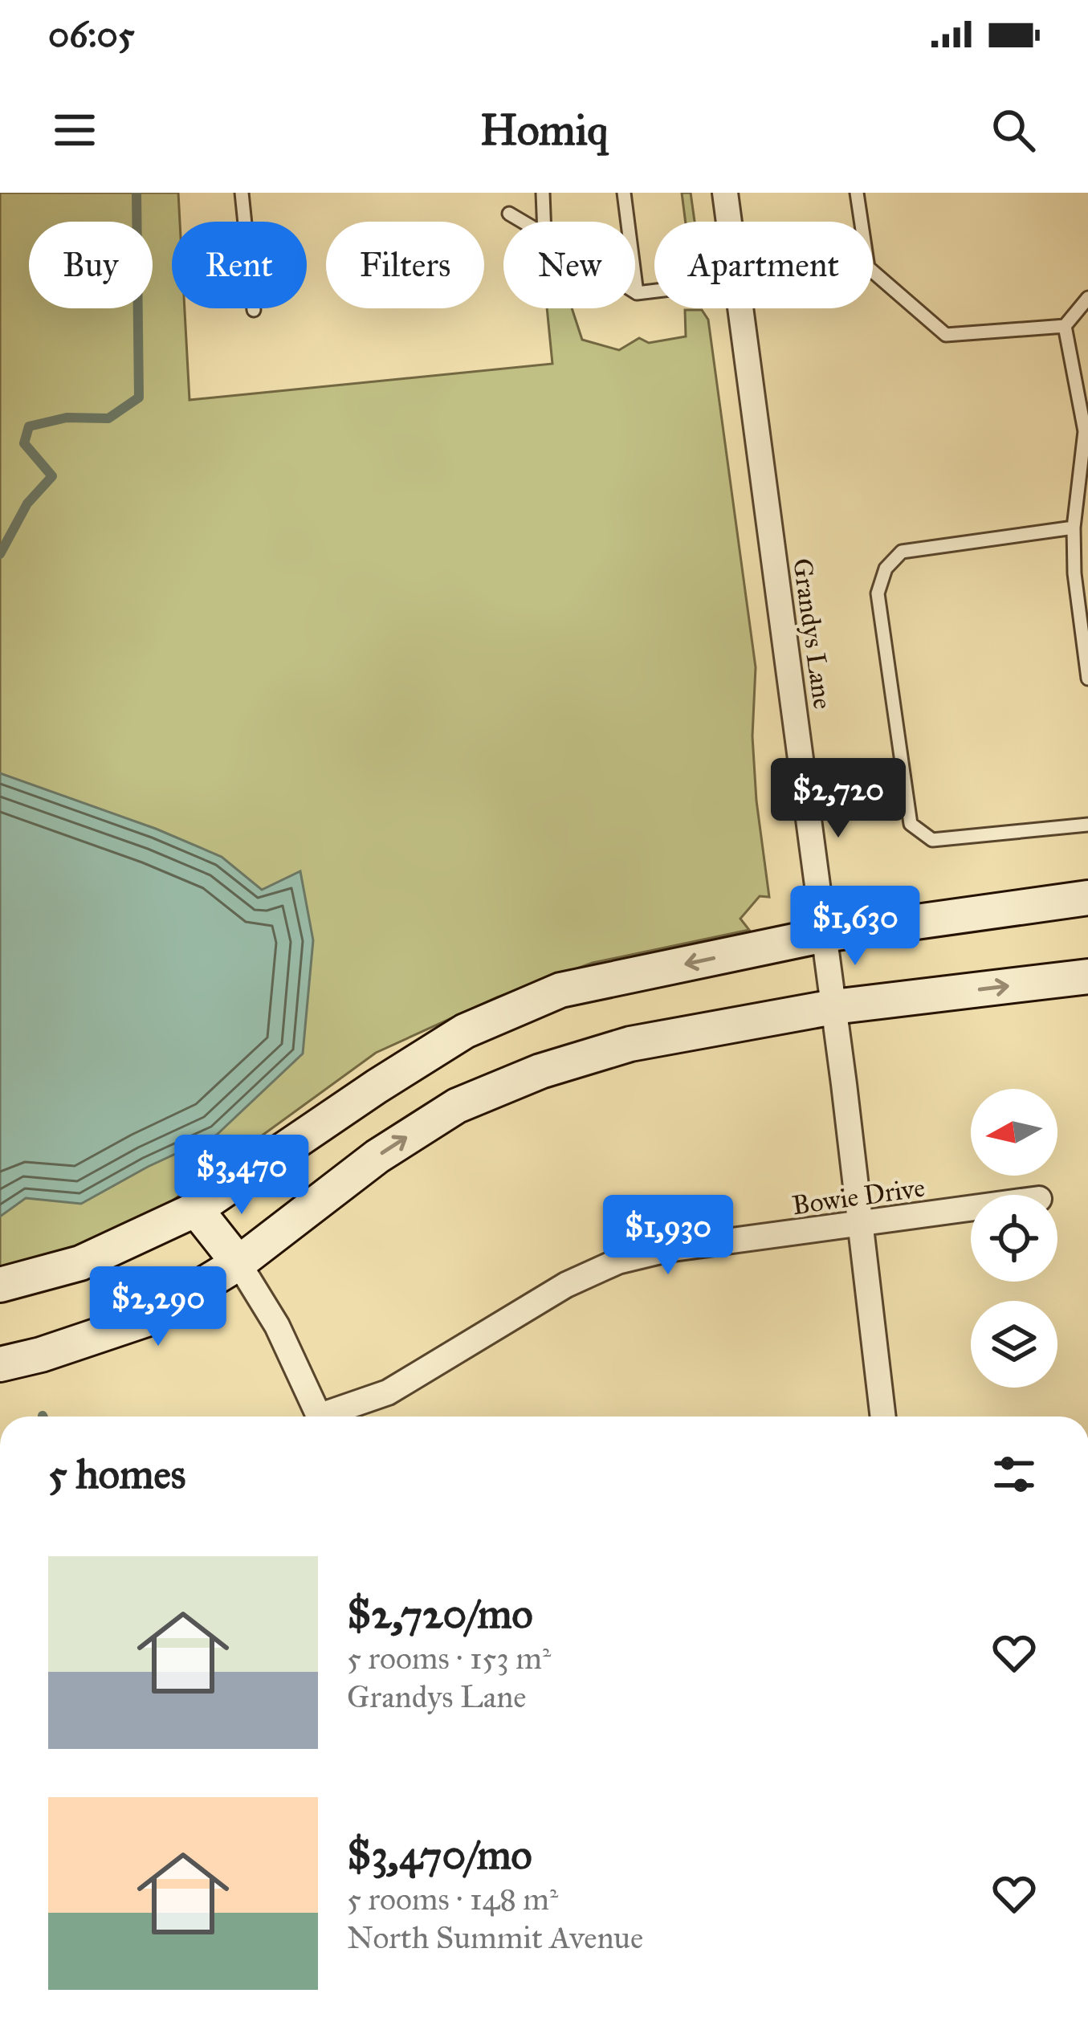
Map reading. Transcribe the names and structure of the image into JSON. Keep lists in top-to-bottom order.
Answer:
{
  "streets": {
    "street": ["Grandys Lane", "Bowie Drive"]
  },
  "crossings": [
    ["Grandys Lane", "Bowie Drive"]
  ],
  "north": "left",
  "page": {
    "status": "06:05",
    "header": "Homiq",
    "chip": [
      "Buy",
      "Rent",
      "Filters",
      "New",
      "Apartment"
    ],
    "price": [
      "$2,720",
      "$1,630",
      "$3,470",
      "$1,930",
      "$2,290"
    ],
    "heading": "5 homes",
    "list": [
      {
        "name": "$2,720/mo",
        "note": "5 rooms · 153 m² · Grandys Lane"
      },
      {
        "name": "$3,470/mo",
        "note": "5 rooms · 148 m² · North Summit Avenue"
      }
    ]
  }
}
